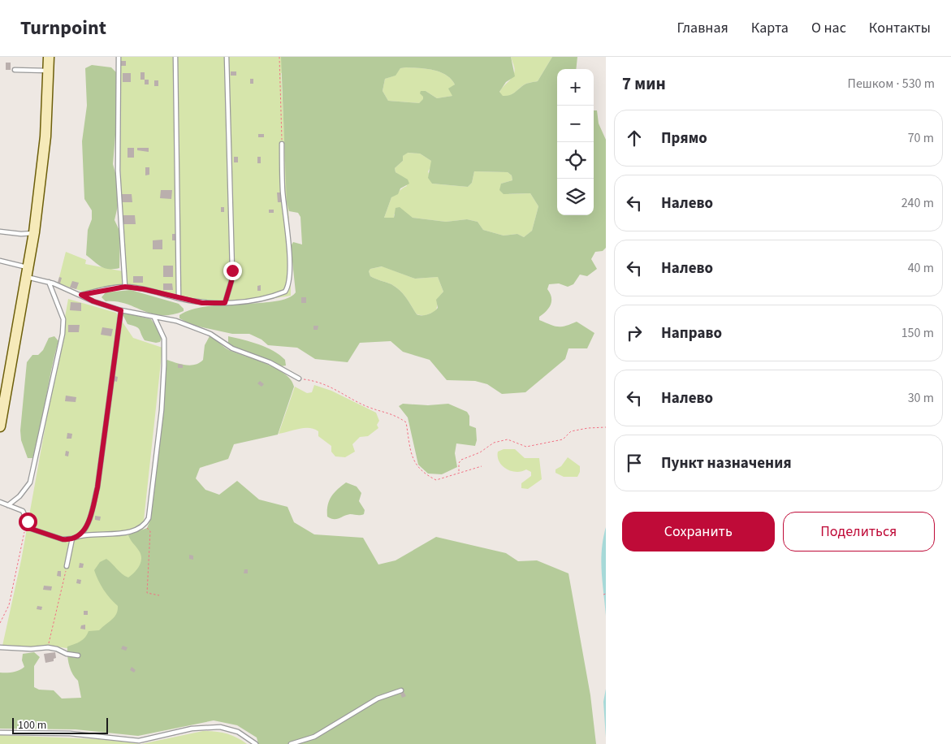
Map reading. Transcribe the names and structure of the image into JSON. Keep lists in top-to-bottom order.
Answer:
{
  "scale_bar": "100 m",
  "page": {
    "header": "Turnpoint",
    "nav": [
      "Главная",
      "Карта",
      "О нас",
      "Контакты"
    ],
    "heading": ["7 мин", "Пешком · 530 m"],
    "map_buttons": ["+", "−"],
    "list": [
      ["Прямо", "70 m"],
      ["Налево", "240 m"],
      ["Налево", "40 m"],
      ["Направо", "150 m"],
      ["Налево", "30 m"],
      "Пункт назначения"
    ],
    "buttons": ["Сохранить", "Поделиться"],
    "scale": "100 m"
  }
}
